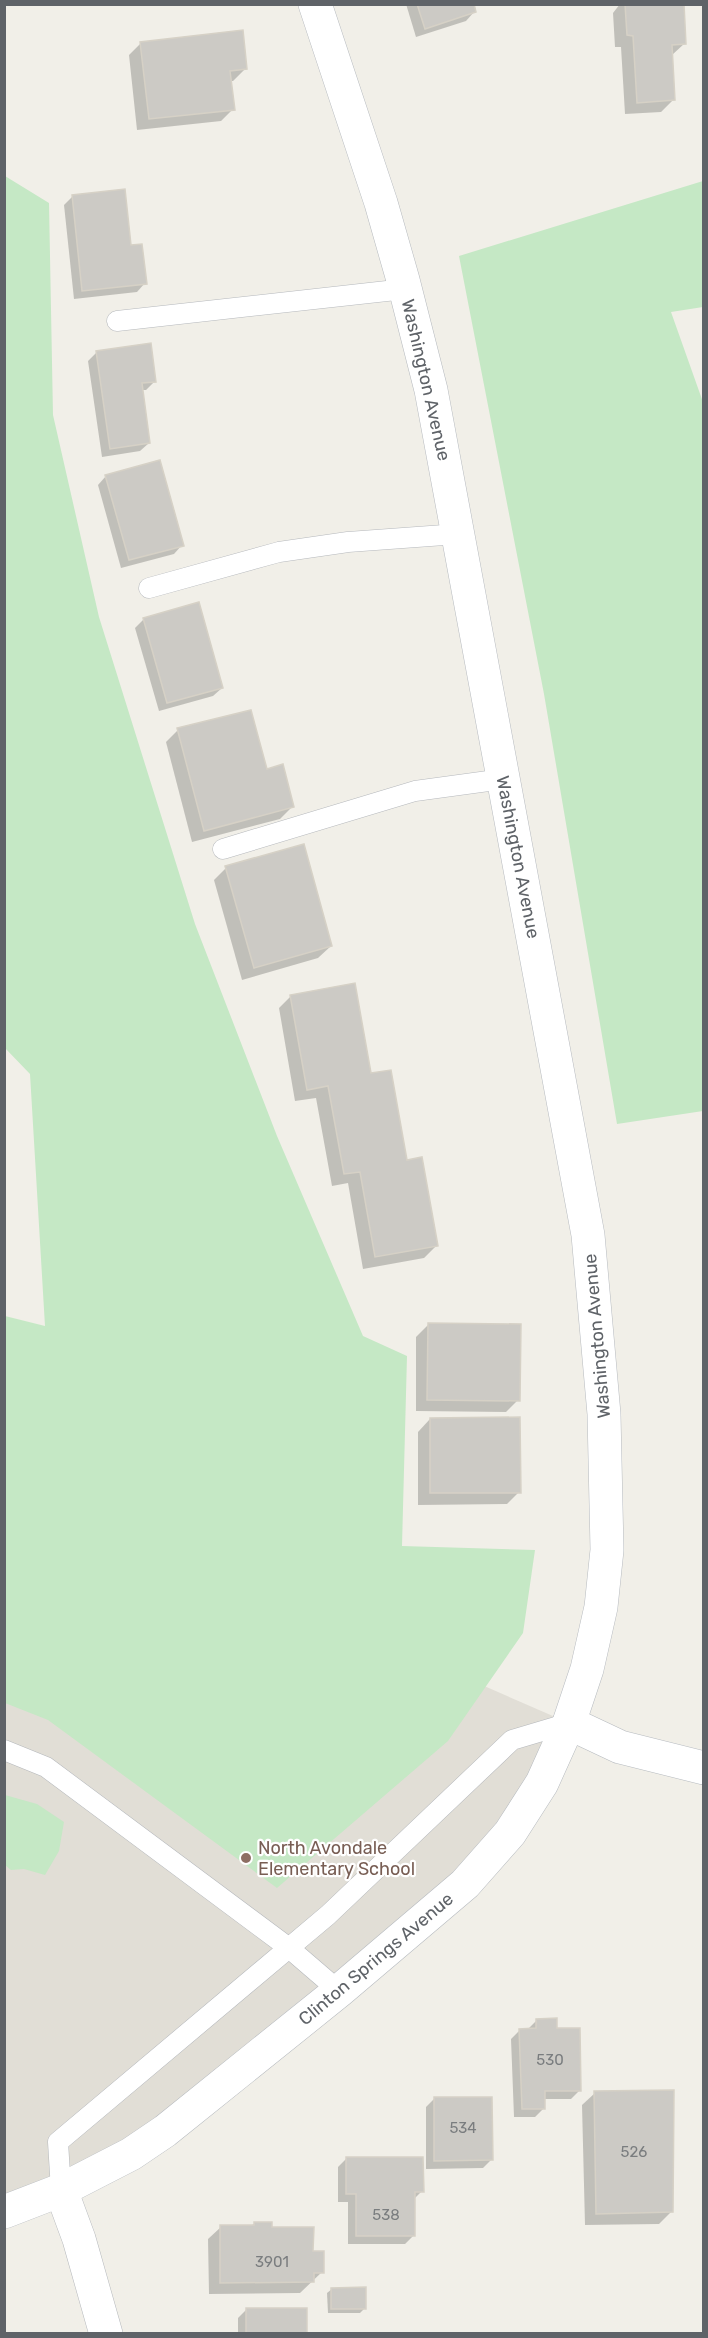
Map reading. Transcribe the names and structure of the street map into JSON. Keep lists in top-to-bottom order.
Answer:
{
  "streets": {
    "street": ["Washington Avenue", "Clinton Springs Avenue"]
  },
  "crossings": [
    ["Washington Avenue", "Clinton Springs Avenue"]
  ],
  "places": ["North Avondale Elementary School"],
  "house_numbers": [
    "530",
    "534",
    "526",
    "538",
    "3901"
  ]
}
